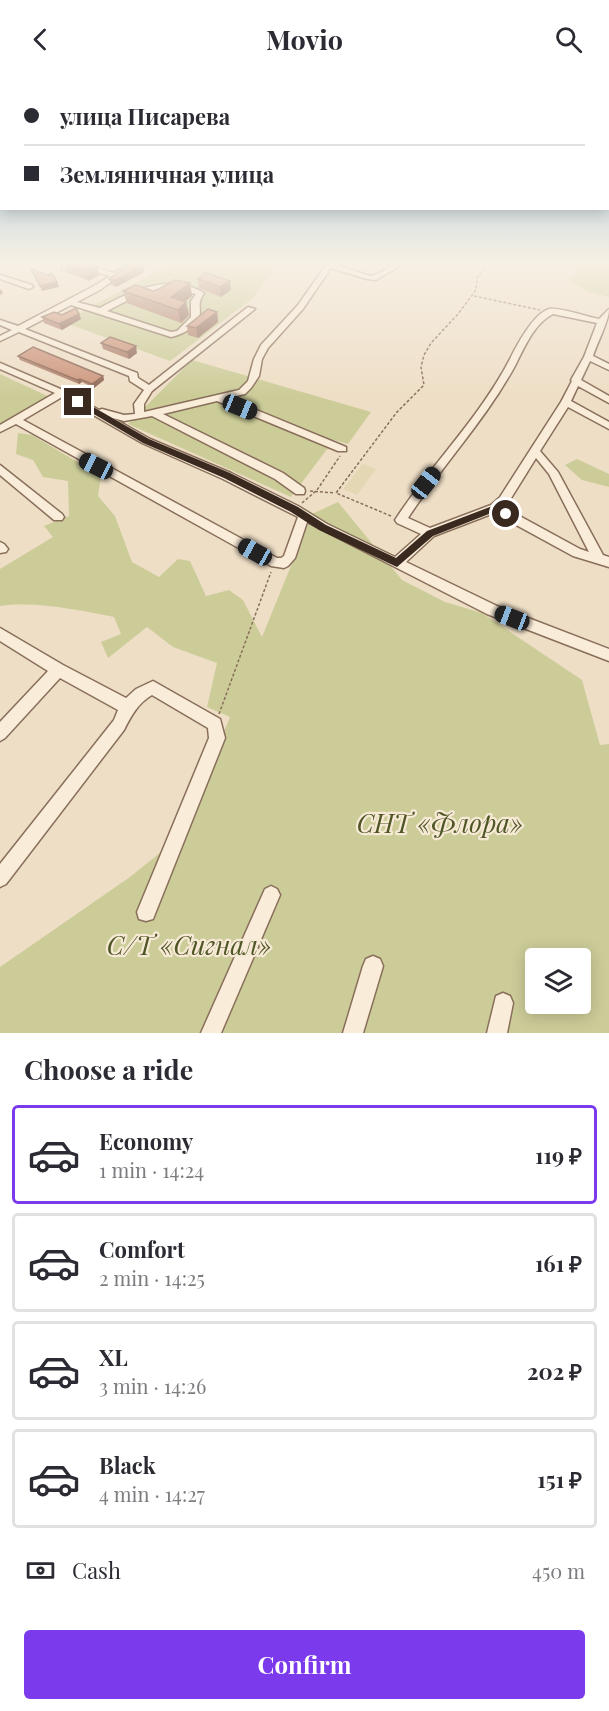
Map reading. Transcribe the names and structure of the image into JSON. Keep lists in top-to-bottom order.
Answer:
{
  "parks": ["СНТ «Флора»", "С/Т «Сигнал»"],
  "page": {
    "header": "Movio",
    "banner": ["улица Писарева", "Земляничная улица"],
    "heading": "Choose a ride",
    "list": [
      {
        "name": "Economy",
        "note": "1 min · 14:24",
        "value": "119 ₽"
      },
      {
        "name": "Comfort",
        "note": "2 min · 14:25",
        "value": "161 ₽"
      },
      {
        "name": "XL",
        "note": "3 min · 14:26",
        "value": "202 ₽"
      },
      {
        "name": "Black",
        "note": "4 min · 14:27",
        "value": "151 ₽"
      }
    ],
    "pay": ["Cash", "450 m"],
    "buttons": "Confirm"
  }
}
